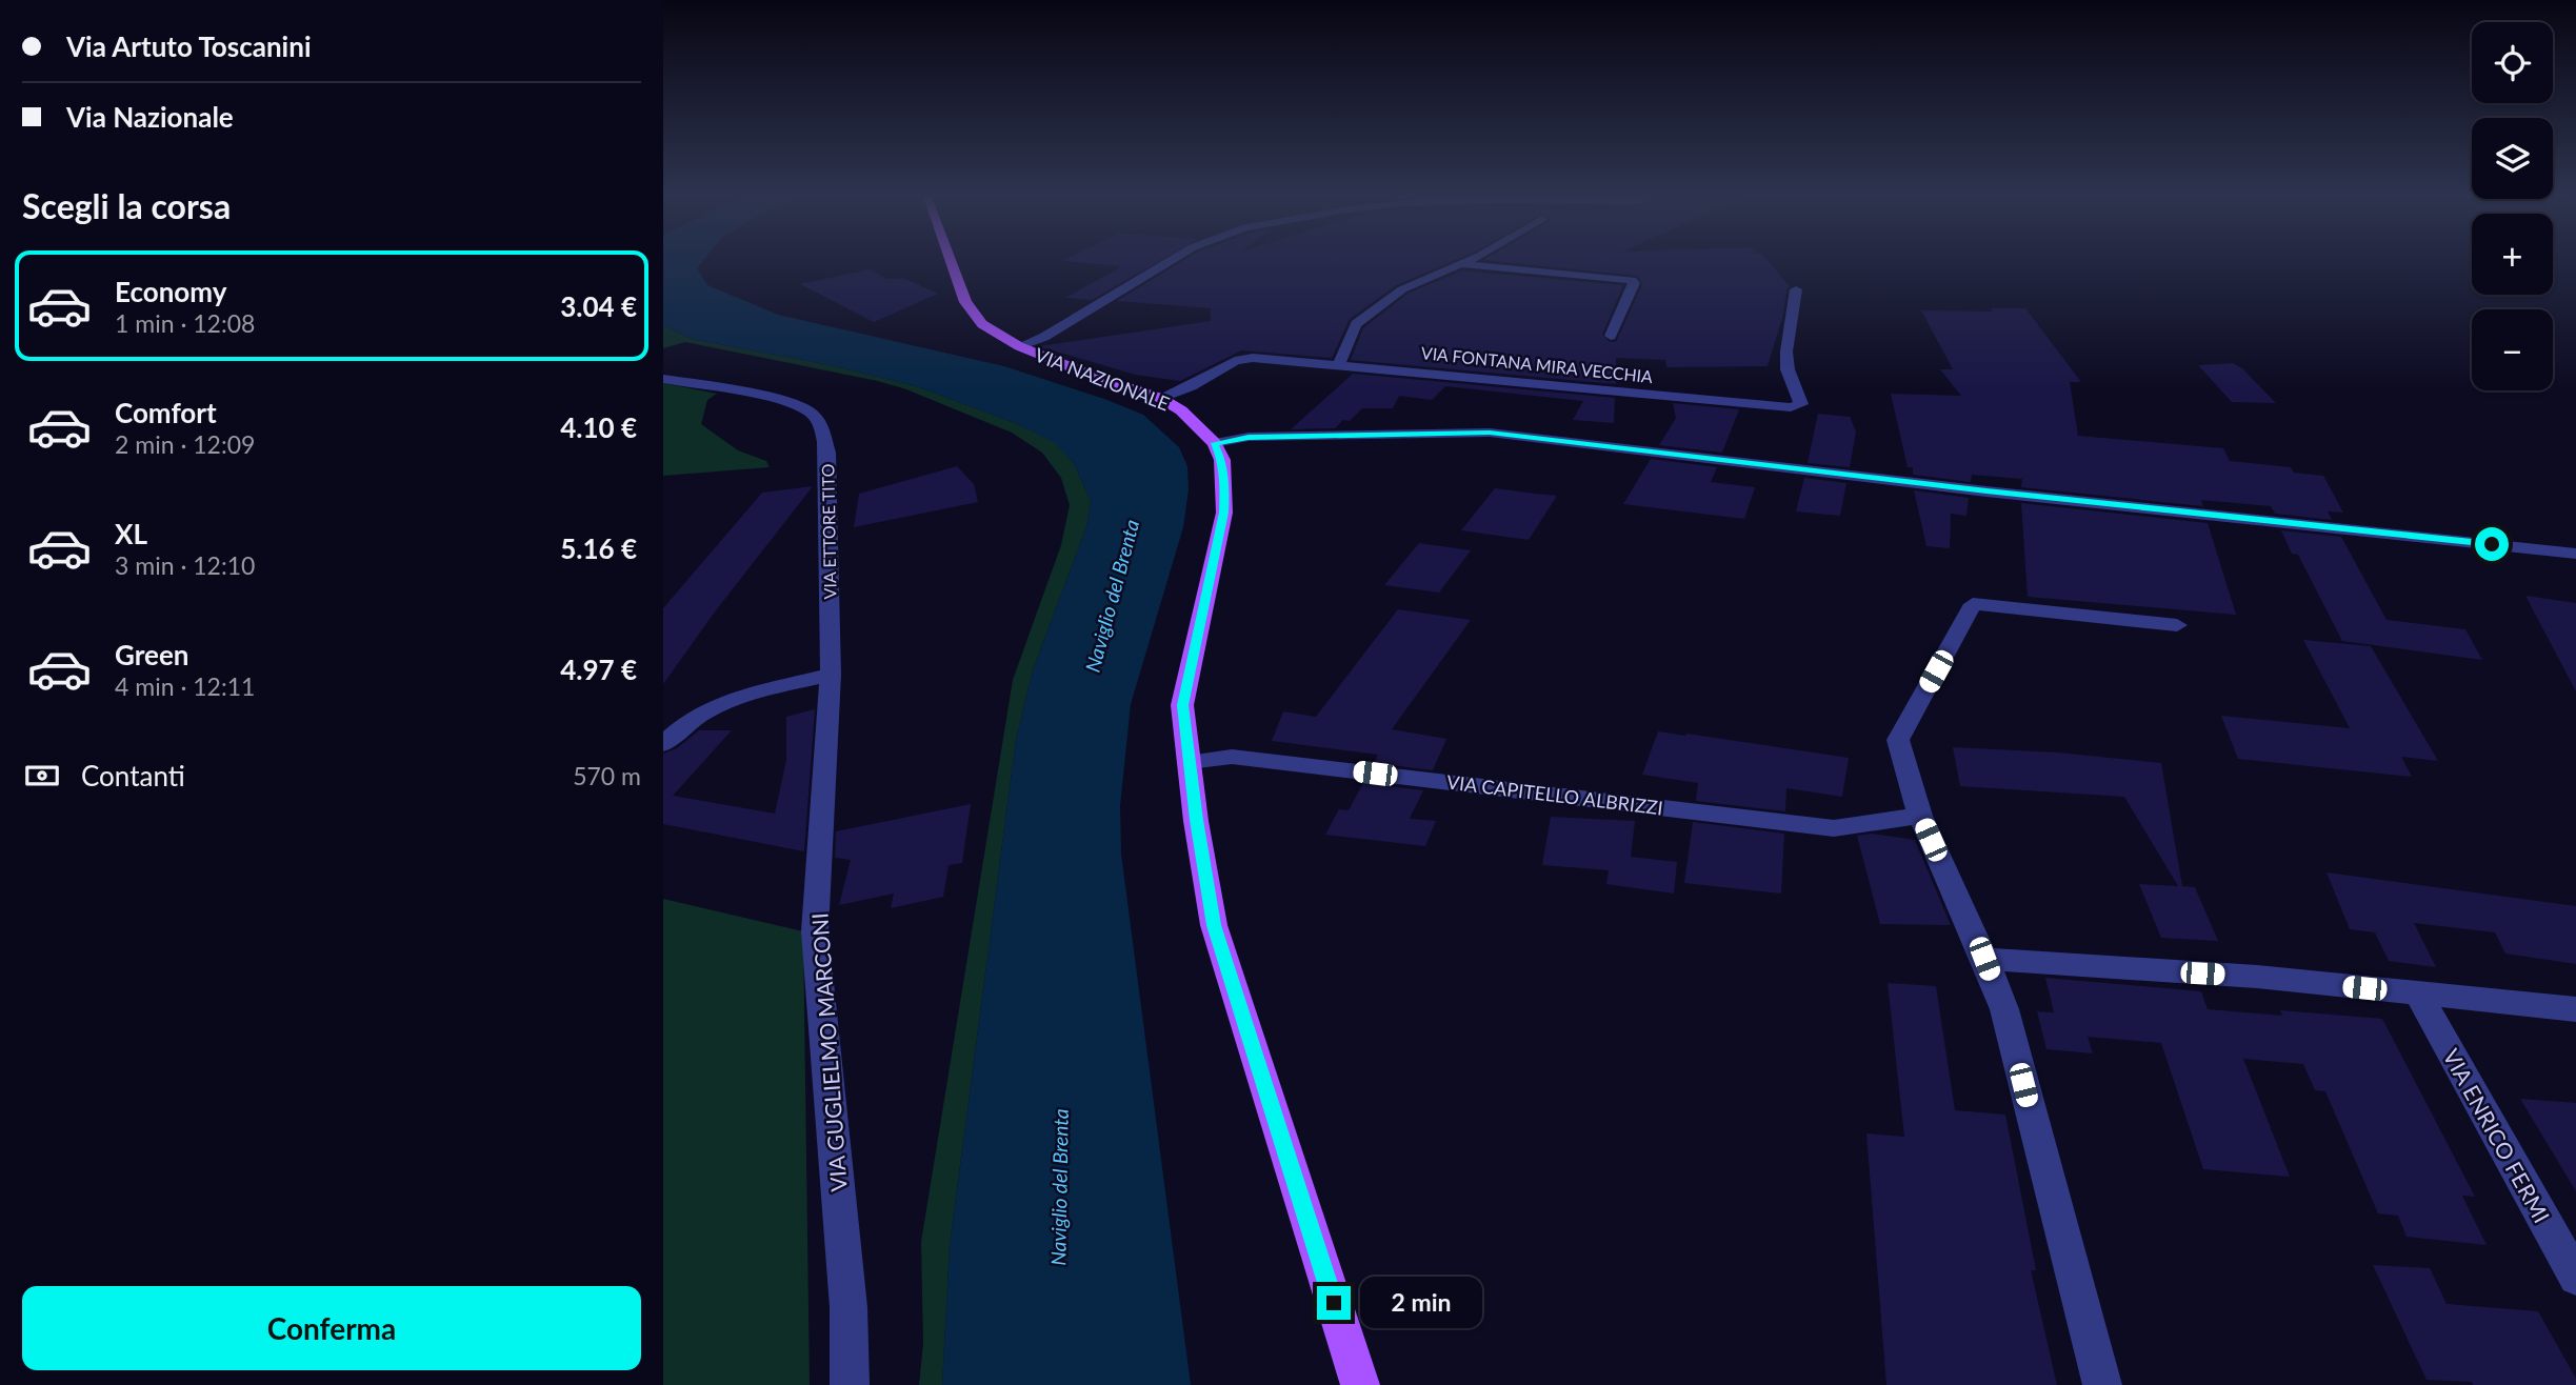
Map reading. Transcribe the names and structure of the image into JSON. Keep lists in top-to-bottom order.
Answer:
{
  "streets": {
    "main road": ["VIA NAZIONALE"],
    "street": [
      "VIA FONTANA MIRA VECCHIA",
      "VIA ETTORE TITO",
      "VIA CAPITELLO ALBRIZZI",
      "VIA GUGLIELMO MARCONI",
      "VIA ENRICO FERMI"
    ]
  },
  "crossings": [
    ["VIA FONTANA MIRA VECCHIA", "VIA NAZIONALE"],
    ["VIA NAZIONALE", "VIA CAPITELLO ALBRIZZI"],
    ["VIA ETTORE TITO", "VIA GUGLIELMO MARCONI"]
  ],
  "water": ["Naviglio del Brenta"],
  "page": {
    "banner": ["Via Artuto Toscanini", "Via Nazionale"],
    "map_buttons": ["+", "−"],
    "heading": "Scegli la corsa",
    "list": [
      {
        "name": "Economy",
        "note": "1 min · 12:08",
        "value": "3.04 €"
      },
      {
        "name": "Comfort",
        "note": "2 min · 12:09",
        "value": "4.10 €"
      },
      {
        "name": "XL",
        "note": "3 min · 12:10",
        "value": "5.16 €"
      },
      {
        "name": "Green",
        "note": "4 min · 12:11",
        "value": "4.97 €"
      }
    ],
    "pay": ["Contanti", "570 m"],
    "buttons": "Conferma",
    "bubble": "2 min"
  }
}
